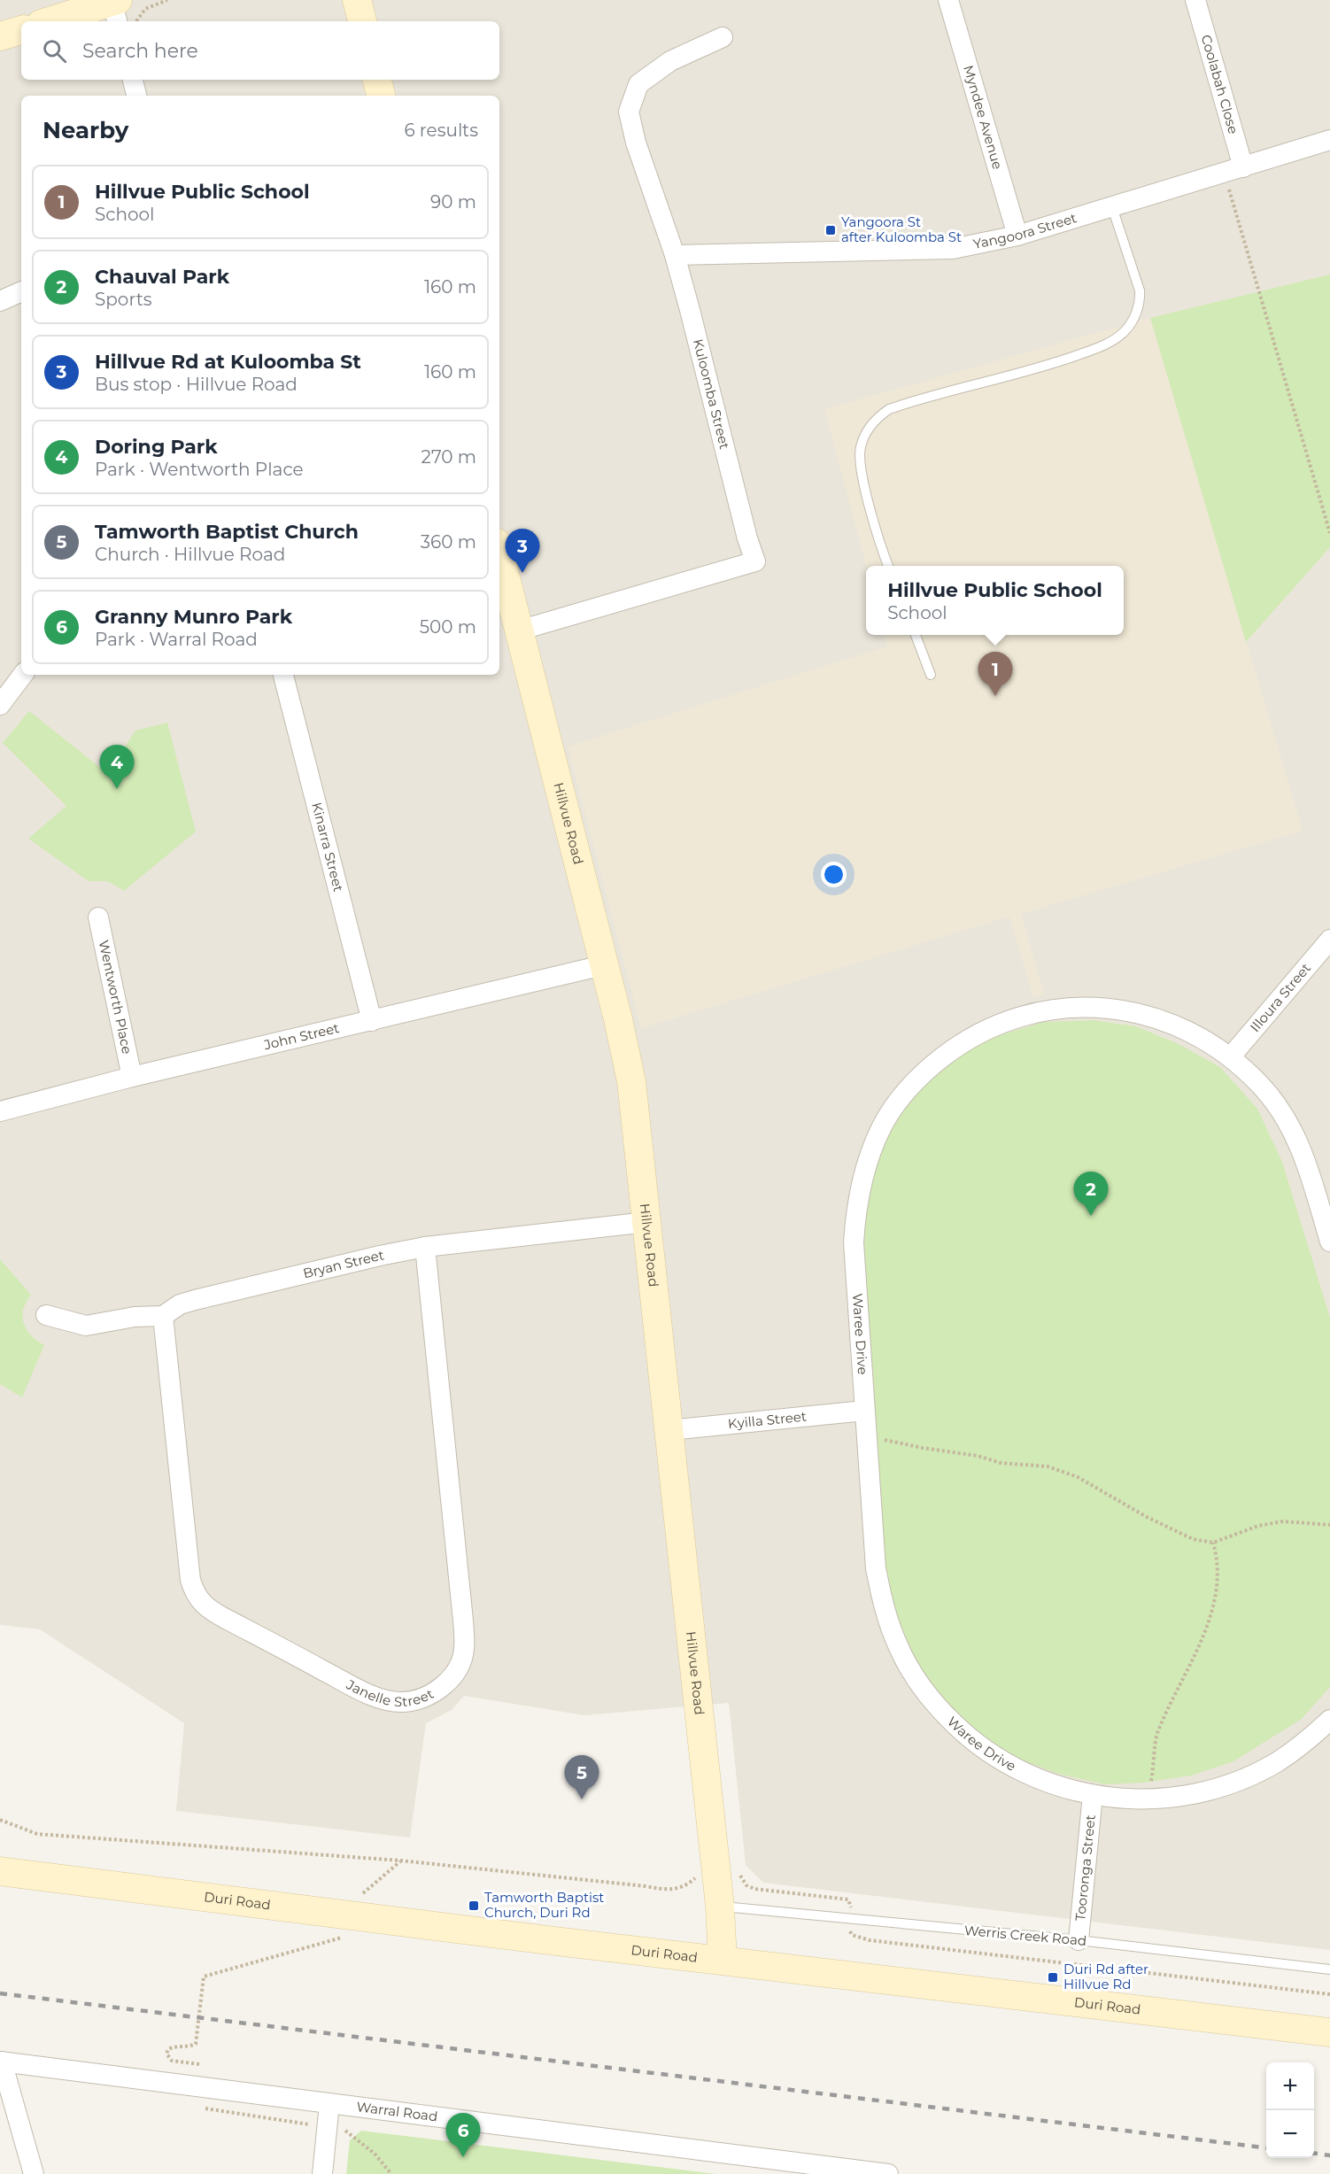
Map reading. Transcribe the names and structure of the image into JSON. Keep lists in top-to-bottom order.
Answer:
{
  "streets": {
    "street": [
      "Coolabah Close",
      "Myndee Avenue",
      "Yangoora Street",
      "Kuloomba Street",
      "Hillvue Road",
      "Kinarra Street",
      "Wentworth Place",
      "Illoura Street",
      "John Street",
      "Bryan Street",
      "Waree Drive",
      "Kyilla Street",
      "Janelle Street",
      "Tooronga Street",
      "Duri Road",
      "Warral Road"
    ],
    "lane": ["Werris Creek Road"]
  },
  "crossings": [
    ["Coolabah Close", "Yangoora Street"],
    ["Myndee Avenue", "Yangoora Street"],
    ["Yangoora Street", "Kuloomba Street"],
    ["Kuloomba Street", "Hillvue Road"],
    ["Hillvue Road", "John Street"],
    ["Hillvue Road", "Bryan Street"],
    ["Hillvue Road", "Kyilla Street"],
    ["Hillvue Road", "Duri Road"],
    ["Hillvue Road", "Werris Creek Road"],
    ["Kinarra Street", "John Street"],
    ["Wentworth Place", "John Street"],
    ["Illoura Street", "Waree Drive"],
    ["Bryan Street", "Janelle Street"],
    ["Waree Drive", "Kyilla Street"],
    ["Waree Drive", "Tooronga Street"],
    ["Tooronga Street", "Werris Creek Road"]
  ],
  "places": {
    "transit": ["Yangoora St after Kuloomba St", "Tamworth Baptist Church, Duri Rd", "Duri Rd after Hillvue Rd"]
  },
  "page": {
    "search": "Search here",
    "heading": ["Nearby", "6 results"],
    "list": [
      {
        "mark": "1",
        "name": "Hillvue Public School",
        "note": "School",
        "value": "90 m"
      },
      {
        "mark": "2",
        "name": "Chauval Park",
        "note": "Sports",
        "value": "160 m"
      },
      {
        "mark": "3",
        "name": "Hillvue Rd at Kuloomba St",
        "note": "Bus stop · Hillvue Road",
        "value": "160 m"
      },
      {
        "mark": "4",
        "name": "Doring Park",
        "note": "Park · Wentworth Place",
        "value": "270 m"
      },
      {
        "mark": "5",
        "name": "Tamworth Baptist Church",
        "note": "Church · Hillvue Road",
        "value": "360 m"
      },
      {
        "mark": "6",
        "name": "Granny Munro Park",
        "note": "Park · Warral Road",
        "value": "500 m"
      }
    ],
    "pins": [
      "3",
      "1",
      "4",
      "2",
      "5",
      "6"
    ],
    "popup": ["Hillvue Public School", "School"],
    "map_buttons": ["+", "−"]
  }
}
